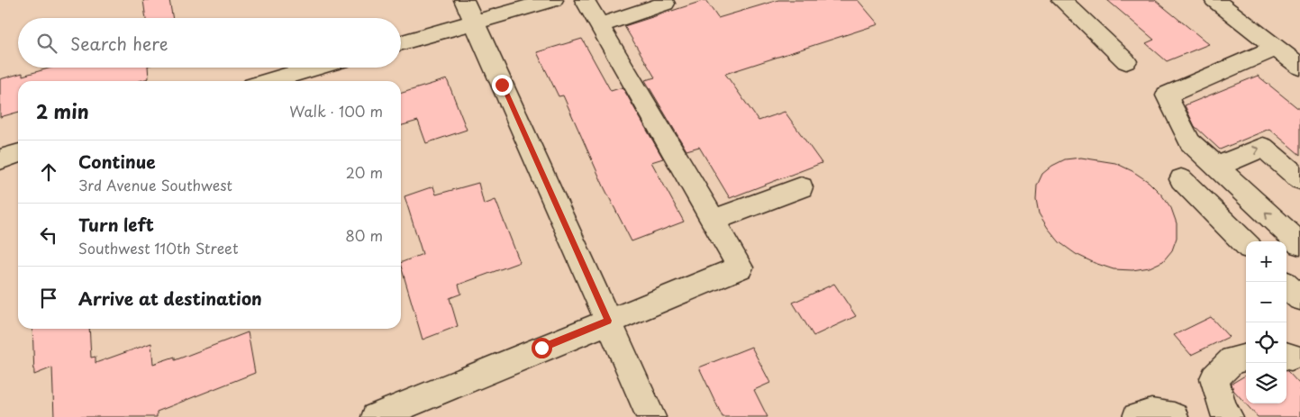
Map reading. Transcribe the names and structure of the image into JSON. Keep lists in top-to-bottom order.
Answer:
{
  "page": {
    "search": "Search here",
    "heading": ["2 min", "Walk · 100 m"],
    "list": [
      ["Continue", "3rd Avenue Southwest", "20 m"],
      ["Turn left", "Southwest 110th Street", "80 m"],
      "Arrive at destination"
    ],
    "map_buttons": ["+", "−"]
  }
}
